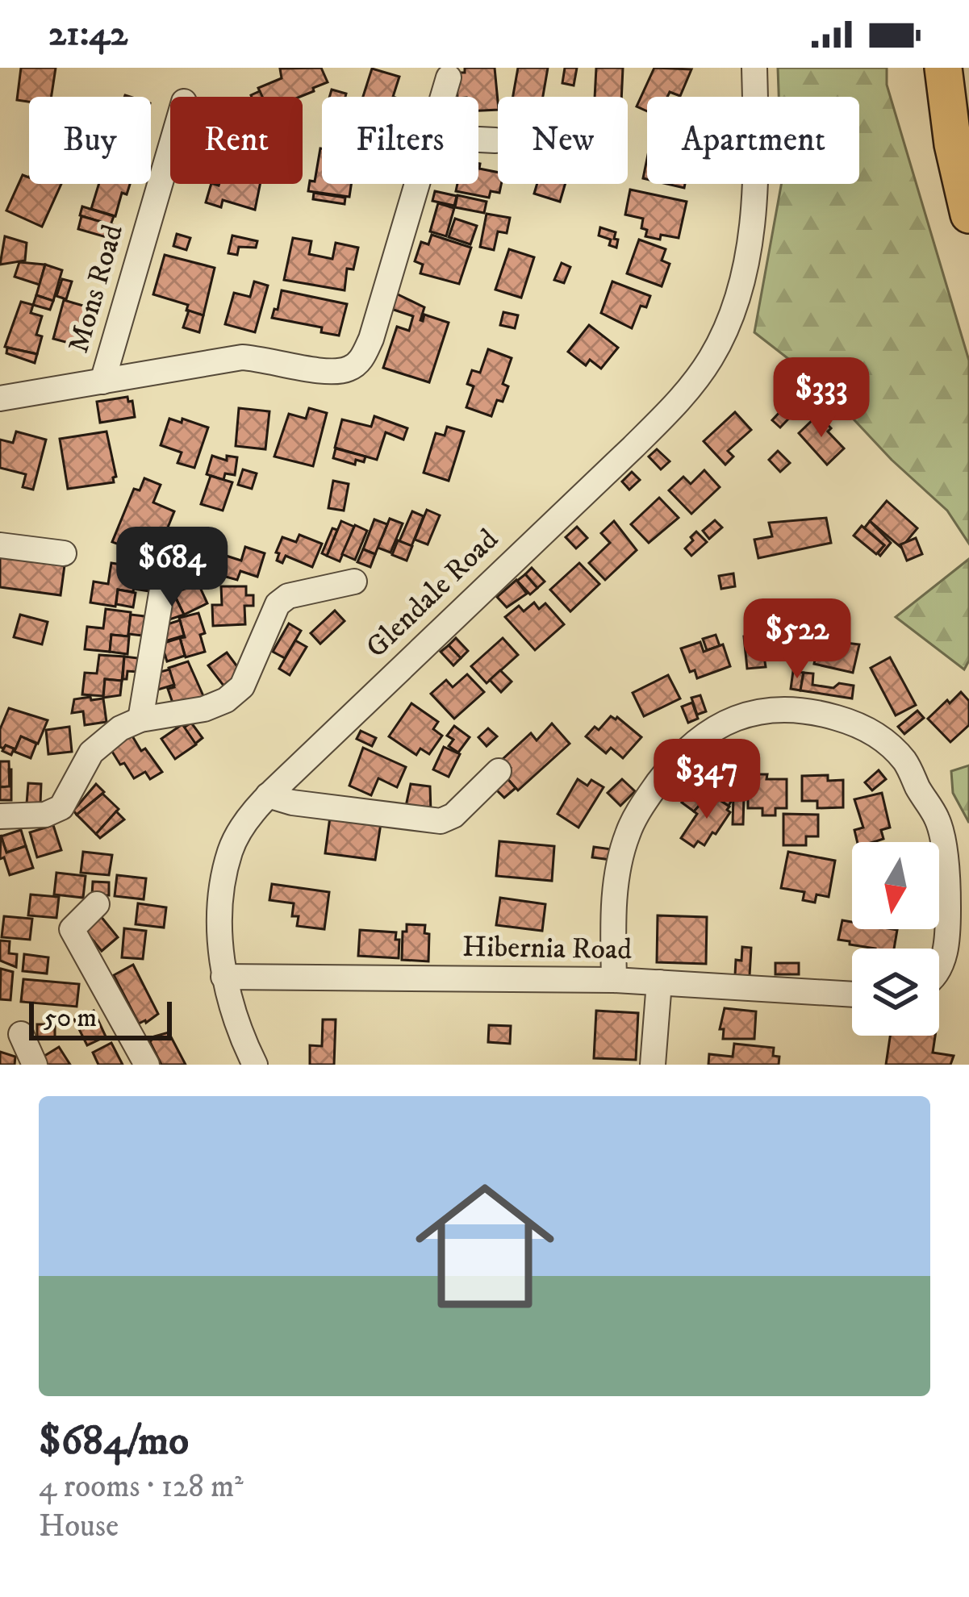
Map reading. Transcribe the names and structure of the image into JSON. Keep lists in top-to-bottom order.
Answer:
{
  "streets": {
    "street": ["Mons Road", "Glendale Road", "Hibernia Road"]
  },
  "crossings": [
    ["Glendale Road", "Hibernia Road"]
  ],
  "scale_bar": "50 m",
  "north": "bottom",
  "page": {
    "status": "21:42",
    "chip": [
      "Buy",
      "Rent",
      "Filters",
      "New",
      "Apartment"
    ],
    "price": [
      "$333",
      "$684",
      "$522",
      "$347"
    ],
    "scale": "50 m",
    "list": [
      {
        "name": "$684/mo",
        "note": "4 rooms · 128 m² · House"
      }
    ]
  }
}
